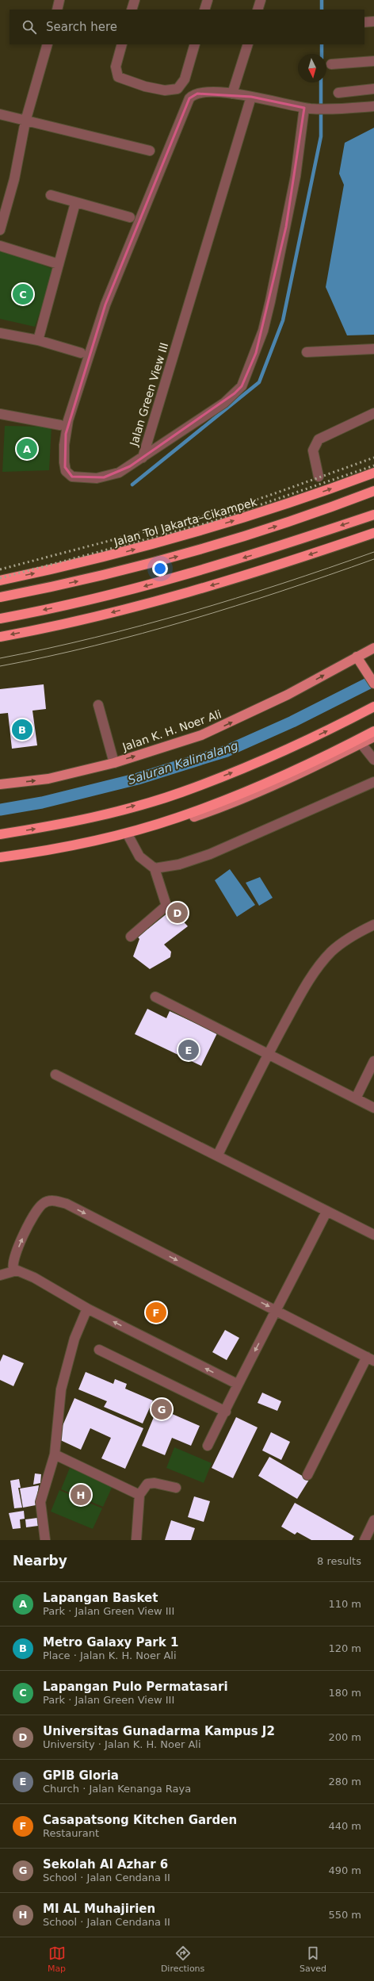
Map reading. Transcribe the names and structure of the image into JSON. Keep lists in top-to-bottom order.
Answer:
{
  "streets": {
    "highway": ["Jalan Tol Jakarta–Cikampek"],
    "main road": ["Jalan K. H. Noer Ali"],
    "street": ["Jalan Green View III"]
  },
  "water": ["Saluran Kalimalang"],
  "north": "bottom",
  "page": {
    "search": "Search here",
    "pins": [
      "C",
      "A",
      "B",
      "D",
      "E",
      "F",
      "G",
      "H"
    ],
    "heading": ["Nearby", "8 results"],
    "list": [
      {
        "mark": "A",
        "name": "Lapangan Basket",
        "note": "Park · Jalan Green View III",
        "value": "110 m"
      },
      {
        "mark": "B",
        "name": "Metro Galaxy Park 1",
        "note": "Place · Jalan K. H. Noer Ali",
        "value": "120 m"
      },
      {
        "mark": "C",
        "name": "Lapangan Pulo Permatasari",
        "note": "Park · Jalan Green View III",
        "value": "180 m"
      },
      {
        "mark": "D",
        "name": "Universitas Gunadarma Kampus J2",
        "note": "University · Jalan K. H. Noer Ali",
        "value": "200 m"
      },
      {
        "mark": "E",
        "name": "GPIB Gloria",
        "note": "Church · Jalan Kenanga Raya",
        "value": "280 m"
      },
      {
        "mark": "F",
        "name": "Casapatsong Kitchen Garden",
        "note": "Restaurant",
        "value": "440 m"
      },
      {
        "mark": "G",
        "name": "Sekolah Al Azhar 6",
        "note": "School · Jalan Cendana II",
        "value": "490 m"
      },
      {
        "mark": "H",
        "name": "MI AL Muhajirien",
        "note": "School · Jalan Cendana II",
        "value": "550 m"
      }
    ],
    "nav": ["Map", "Directions", "Saved"]
  }
}
